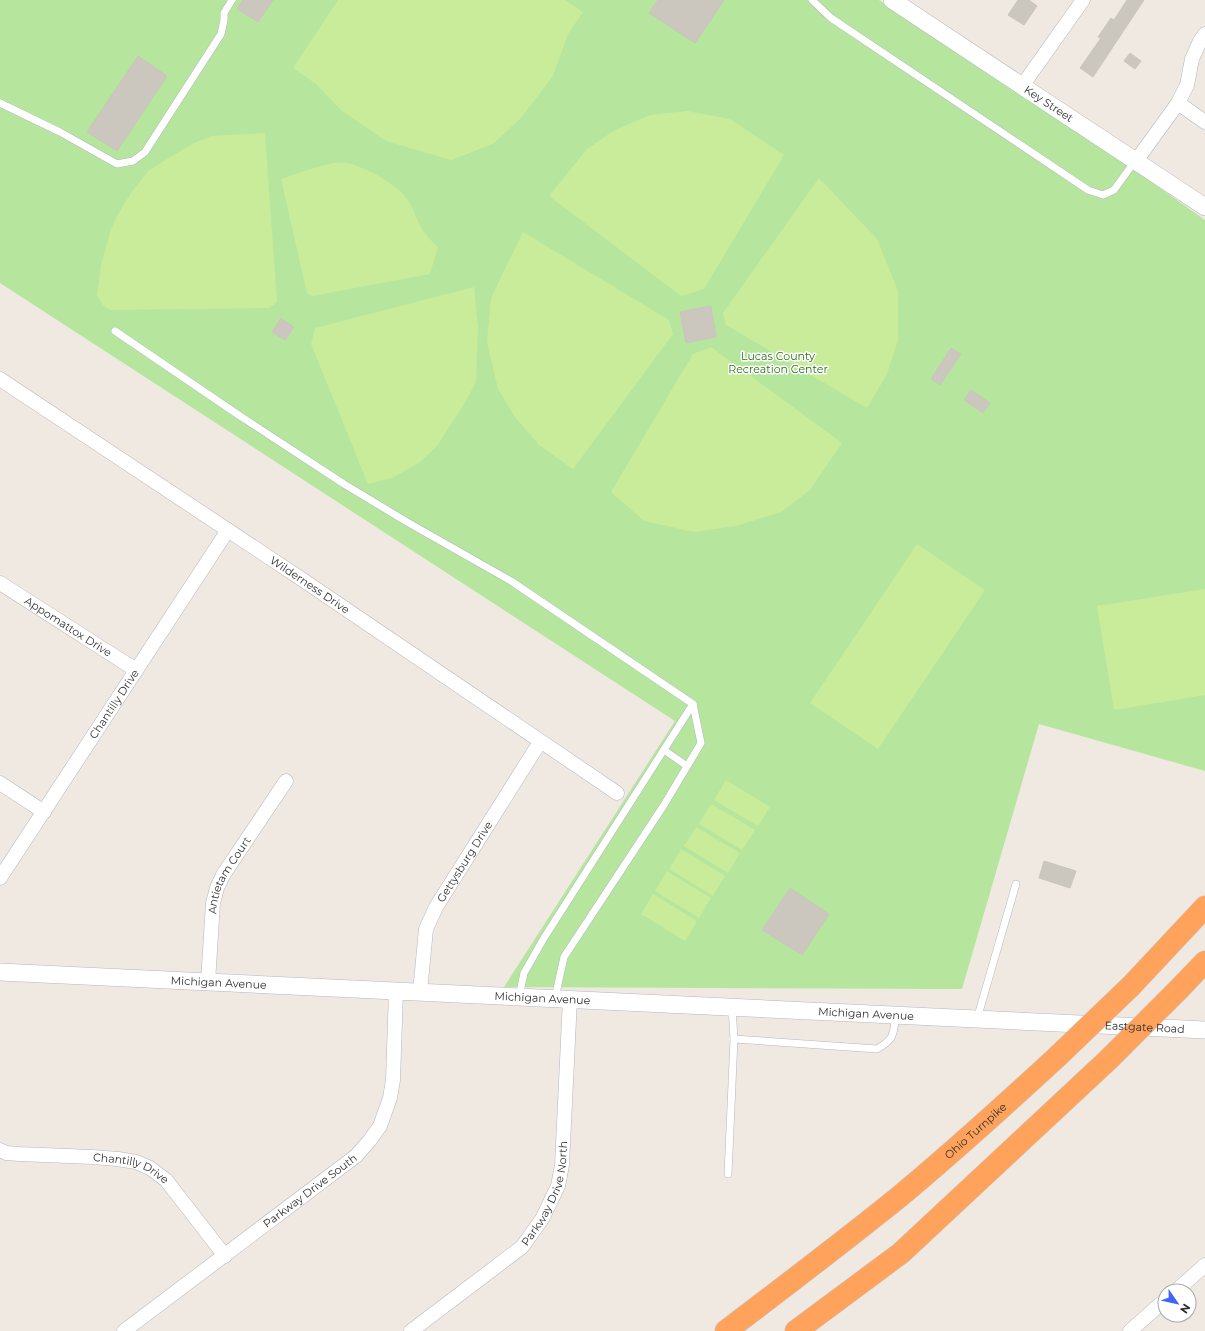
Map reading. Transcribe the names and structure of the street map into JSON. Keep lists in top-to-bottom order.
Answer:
{
  "streets": {
    "highway": ["Ohio Turnpike"],
    "street": [
      "Key Street",
      "Wilderness Drive",
      "Appomattox Drive",
      "Chantilly Drive",
      "Gettysburg Drive",
      "Antietam Court",
      "Michigan Avenue",
      "Eastgate Road",
      "Parkway Drive South",
      "Parkway Drive North"
    ]
  },
  "crossings": [
    ["Wilderness Drive", "Chantilly Drive"],
    ["Wilderness Drive", "Gettysburg Drive"],
    ["Appomattox Drive", "Chantilly Drive"],
    ["Chantilly Drive", "Parkway Drive South"],
    ["Gettysburg Drive", "Michigan Avenue"],
    ["Antietam Court", "Michigan Avenue"],
    ["Michigan Avenue", "Eastgate Road"],
    ["Michigan Avenue", "Parkway Drive South"],
    ["Michigan Avenue", "Parkway Drive North"]
  ],
  "parks": ["Lucas County Recreation Center"],
  "north": "bottom right"
}
